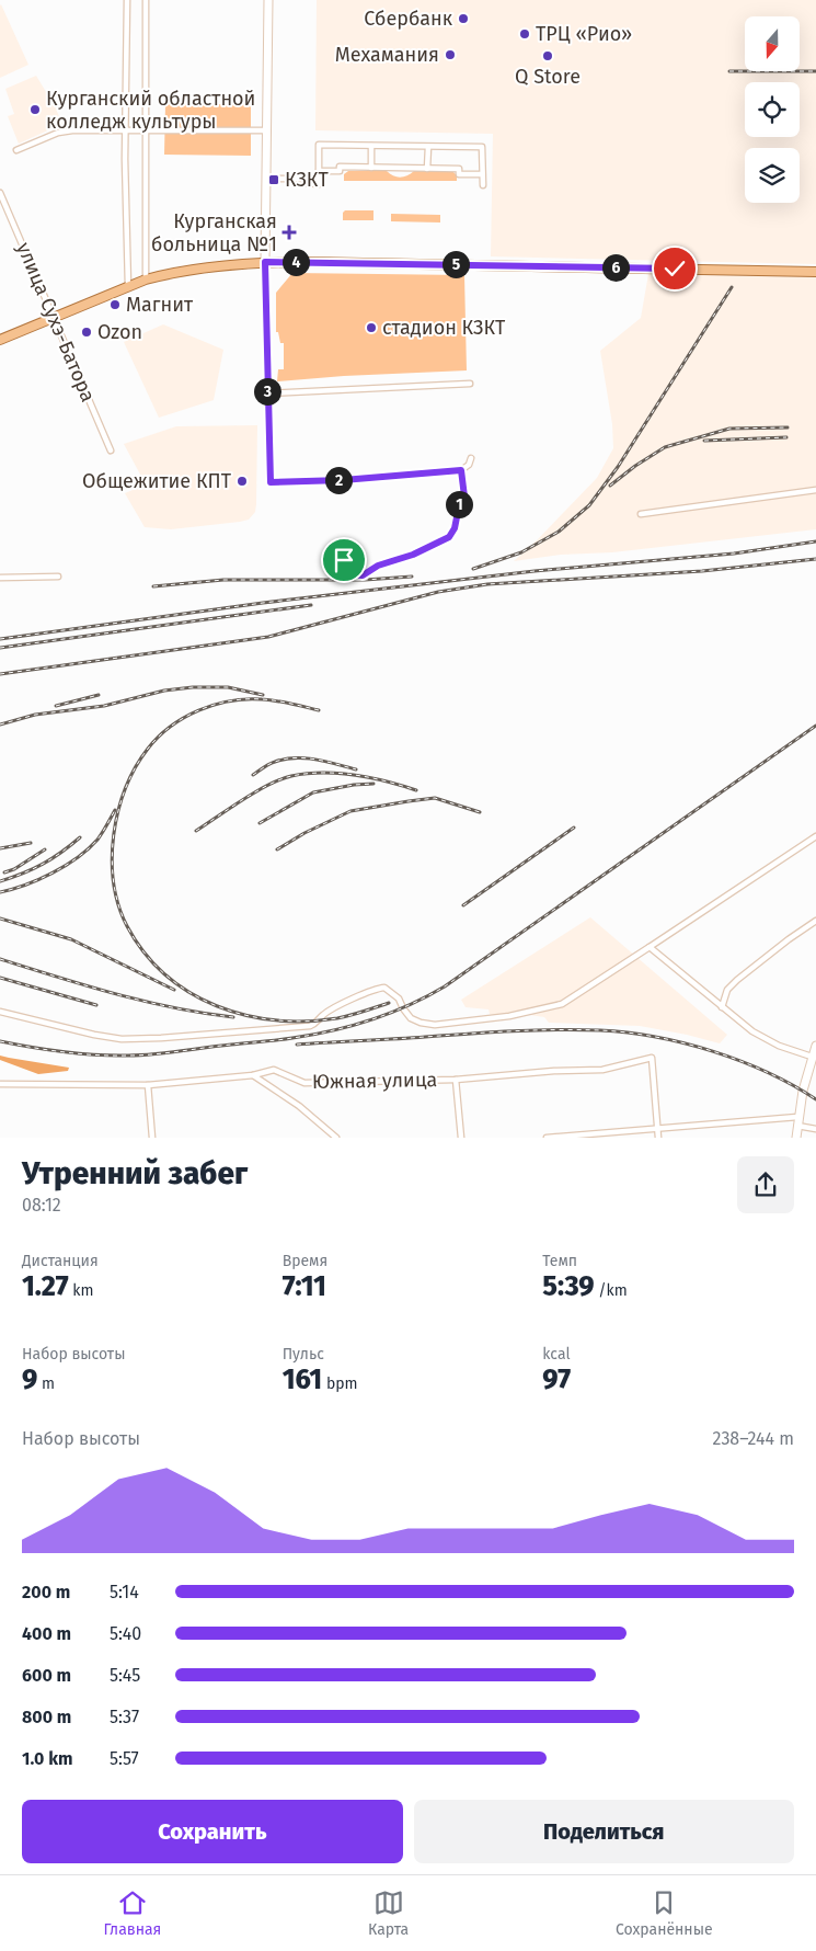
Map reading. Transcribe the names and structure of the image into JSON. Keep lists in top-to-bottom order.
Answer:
{
  "streets": {
    "street": ["улица Сухэ-Батора", "Южная улица"]
  },
  "places": {
    "other": [
      "Сбербанк",
      "ТРЦ «Рио»",
      "Мехамания",
      "Q Store",
      "Курганский областной колледж культуры",
      "Магнит",
      "стадион КЗКТ",
      "Ozon",
      "Общежитие КПТ"
    ],
    "transit": ["КЗКТ"],
    "health": ["Курганская больница №1"]
  },
  "north": "bottom",
  "page": {
    "pins": [
      "4",
      "5",
      "6",
      "3",
      "2",
      "1"
    ],
    "heading": ["Утренний забег", "08:12"],
    "stats": [
      ["Дистанция", "1.27 km"],
      ["Время", "7:11"],
      ["Темп", "5:39 /km"],
      ["Набор высоты", "9 m"],
      ["Пульс", "161 bpm"],
      ["kcal", "97"]
    ],
    "chart": ["Набор высоты", "238–244 m"],
    "list": [
      {
        "name": "200 m",
        "note": "5:14"
      },
      {
        "name": "400 m",
        "note": "5:40"
      },
      {
        "name": "600 m",
        "note": "5:45"
      },
      {
        "name": "800 m",
        "note": "5:37"
      },
      {
        "name": "1.0 km",
        "note": "5:57"
      }
    ],
    "buttons": ["Сохранить", "Поделиться"],
    "tabs": ["Главная", "Карта", "Сохранённые"]
  }
}
